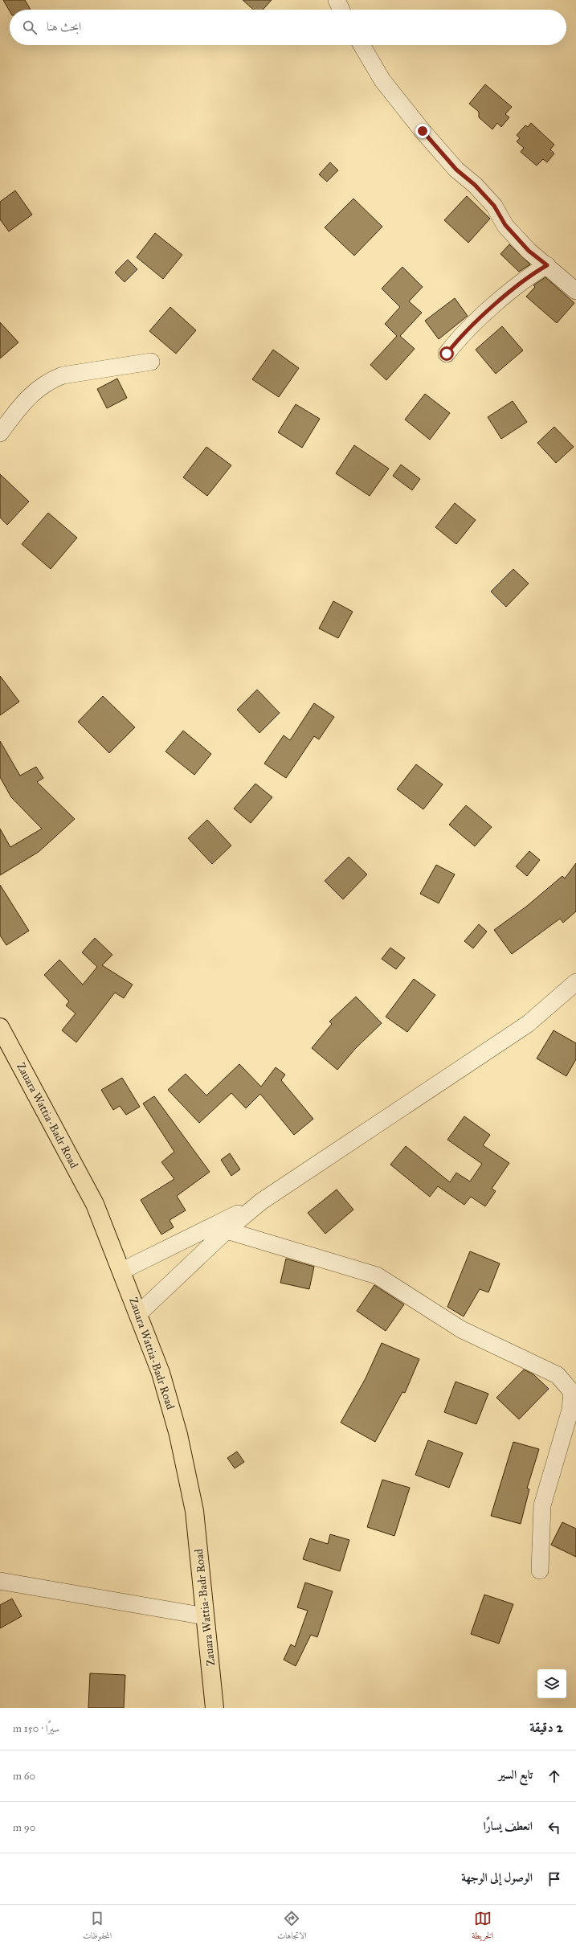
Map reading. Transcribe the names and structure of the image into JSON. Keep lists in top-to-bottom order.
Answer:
{
  "streets": {
    "highway": ["Zauara Wattia-Badr Road"]
  },
  "page": {
    "search": "ابحث هنا",
    "heading": ["2 دقيقة", "سيرًا · 150 m"],
    "list": [
      ["تابع السير", "60 m"],
      ["انعطف يسارًا", "90 m"],
      "الوصول إلى الوجهة"
    ],
    "nav": ["الخريطة", "الاتجاهات", "المحفوظات"]
  }
}
